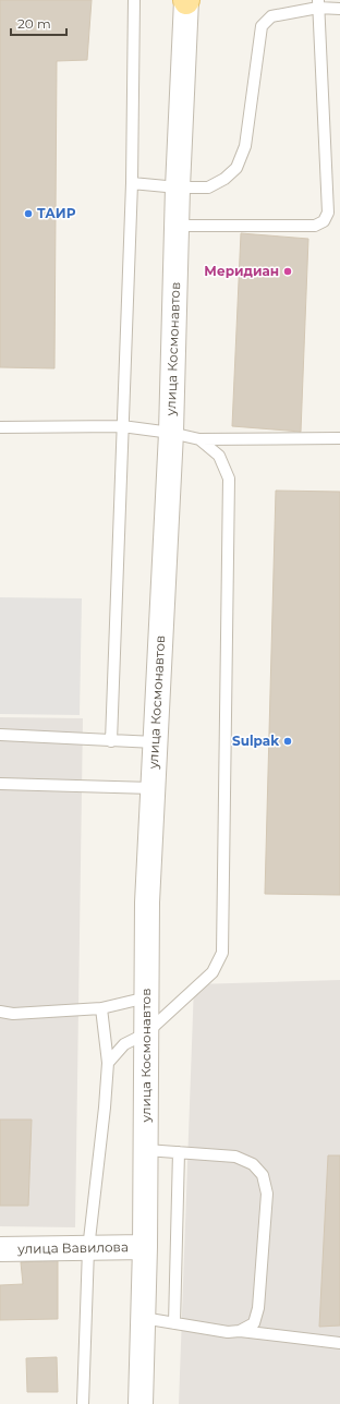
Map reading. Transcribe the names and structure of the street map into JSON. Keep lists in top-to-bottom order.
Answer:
{
  "streets": {
    "street": ["улица Космонавтов", "улица Вавилова"]
  },
  "crossings": [
    ["улица Космонавтов", "улица Вавилова"]
  ],
  "places": ["ТАИР", "Меридиан", "Sulpak"],
  "scale_bar": "20 m"
}
